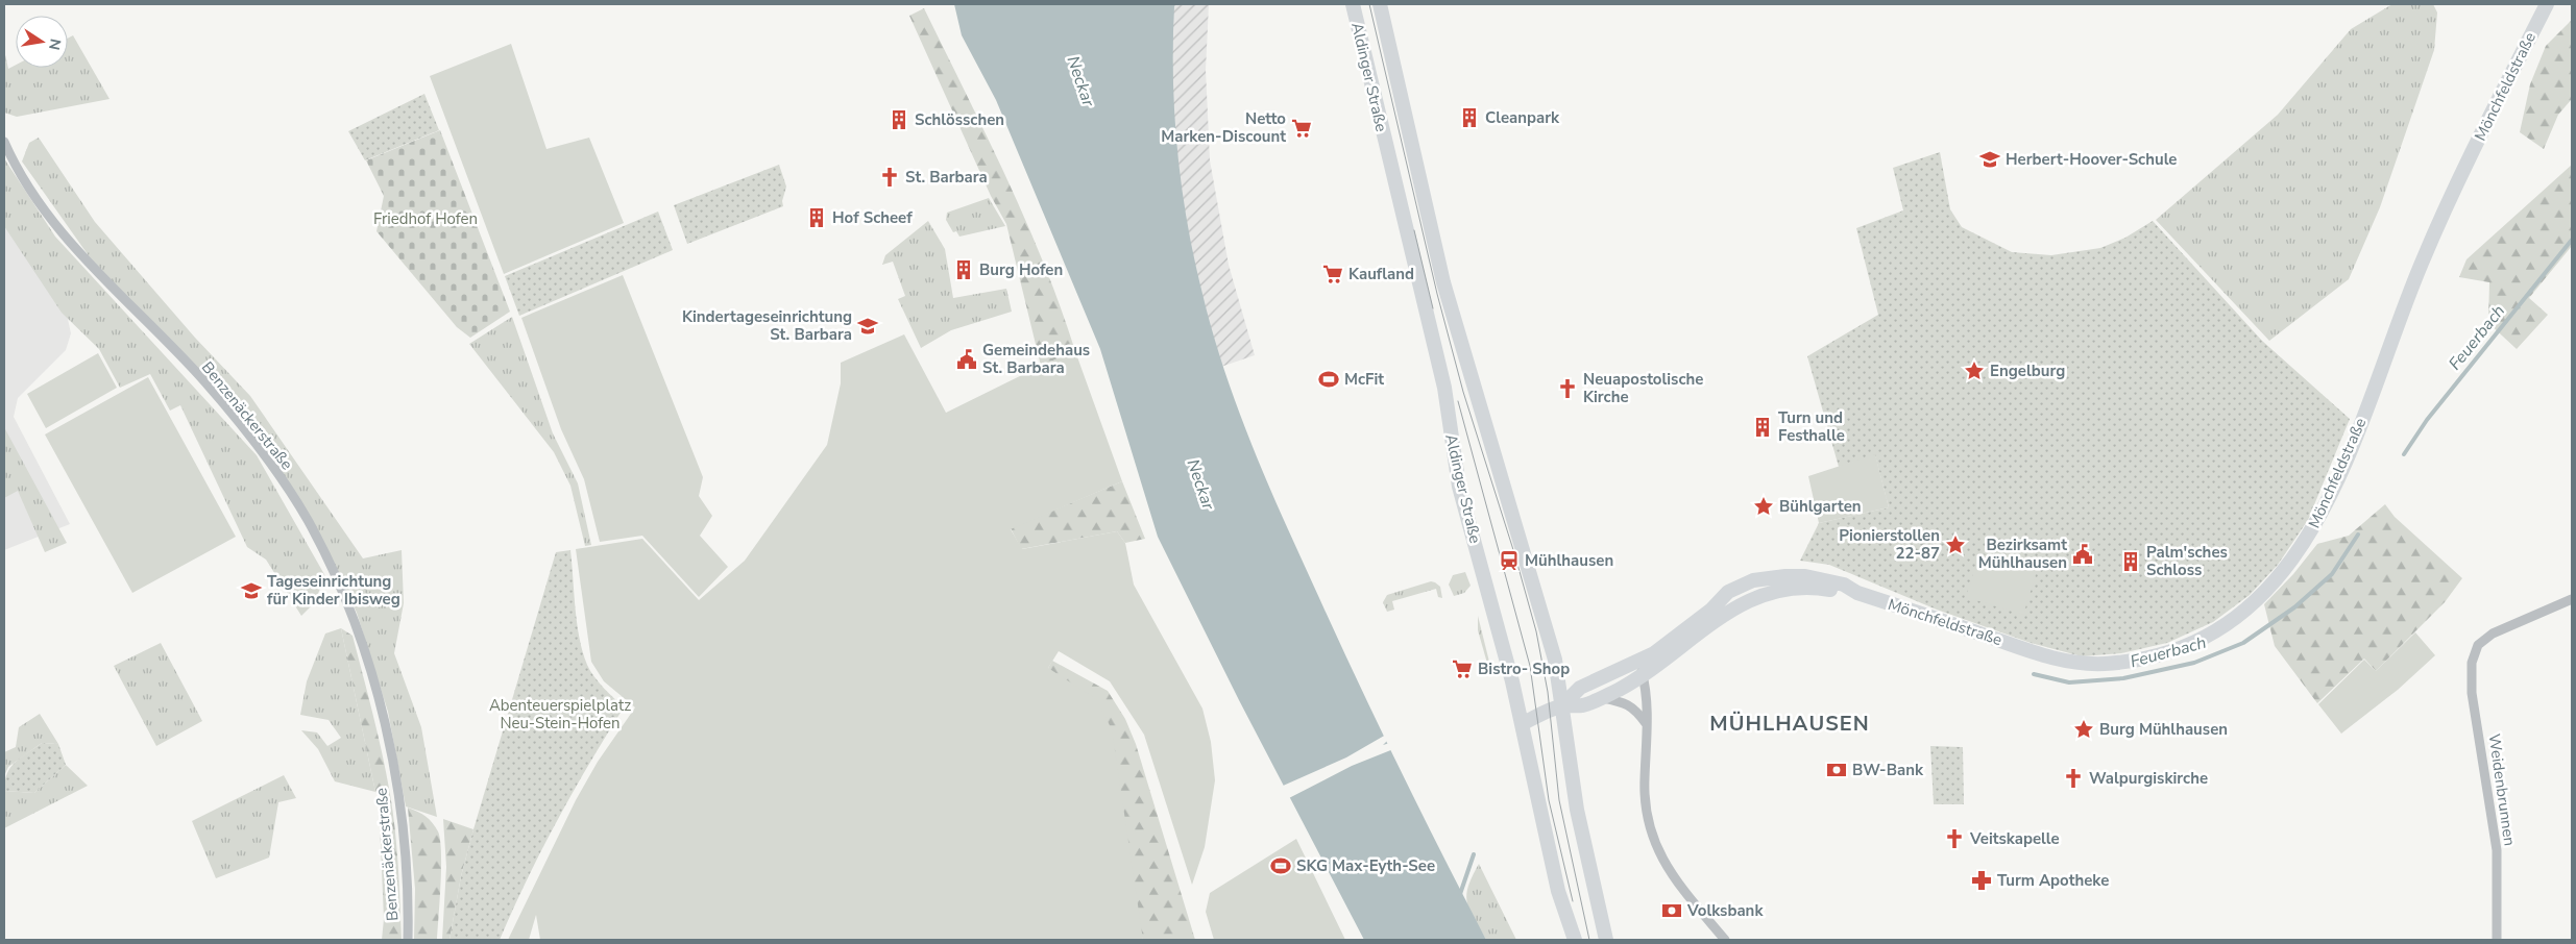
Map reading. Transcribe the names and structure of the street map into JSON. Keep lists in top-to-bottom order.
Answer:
{
  "streets": {
    "main road": ["Aldinger Straße", "Mönchfeldstraße"],
    "street": ["Benzenäckerstraße", "Weidenbrunnen"]
  },
  "crossings": [
    ["Aldinger Straße", "Mönchfeldstraße"]
  ],
  "districts": ["MÜHLHAUSEN"],
  "water": ["Neckar", "Feuerbach"],
  "parks": ["Friedhof Hofen", "Abenteuerspielplatz Neu-Stein-Hofen"],
  "places": {
    "building": [
      "Cleanpark",
      "Schlösschen",
      "Hof Scheef",
      "Burg Hofen",
      "Turn und Festhalle",
      "Palm'sches Schloss"
    ],
    "supermarket": ["Netto Marken-Discount", "Kaufland", "Bistro- Shop"],
    "school or university": ["Herbert-Hoover-Schule", "Kindertageseinrichtung St. Barbara", "Tageseinrichtung für Kinder Ibisweg"],
    "church": [
      "St. Barbara",
      "Neuapostolische Kirche",
      "Walpurgiskirche",
      "Veitskapelle"
    ],
    "public building": ["Gemeindehaus St. Barbara", "Bezirksamt Mühlhausen"],
    "place": [
      "Engelburg",
      "Bühlgarten",
      "Pionierstollen 22-87",
      "Burg Mühlhausen"
    ],
    "sports": ["McFit", "SKG Max-Eyth-See"],
    "station": ["Mühlhausen"],
    "bank": ["BW-Bank", "Volksbank"],
    "pharmacy": ["Turm Apotheke"]
  },
  "north": "right"
}
